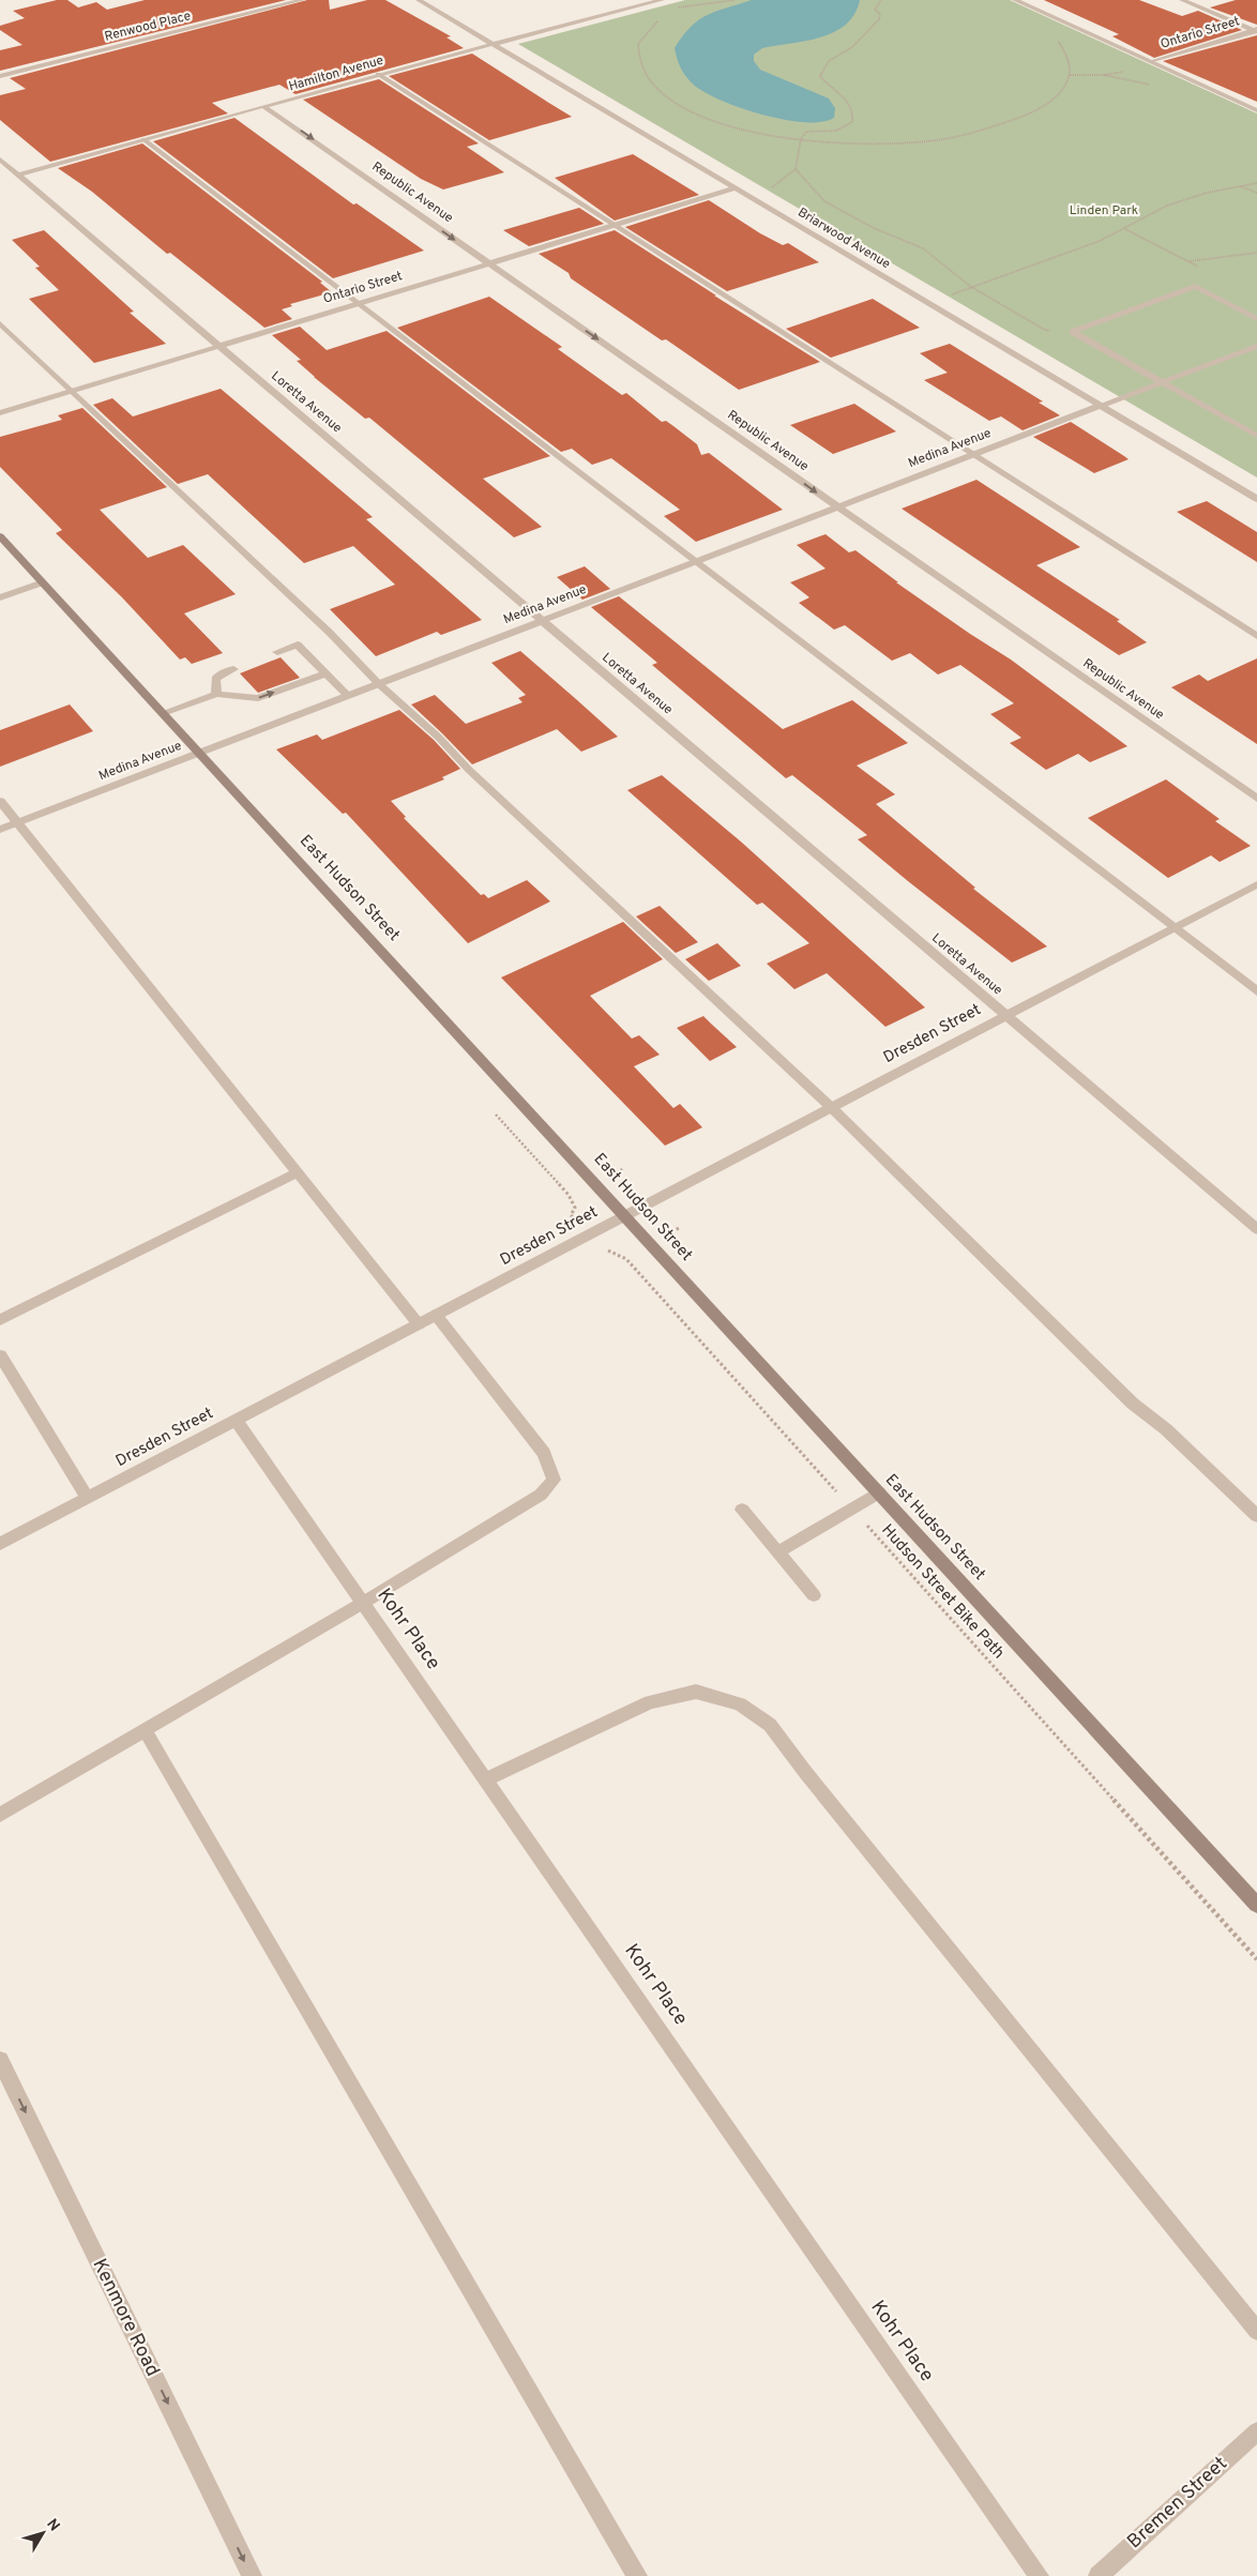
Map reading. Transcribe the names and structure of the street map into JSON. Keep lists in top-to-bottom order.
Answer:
{
  "streets": {
    "main road": ["East Hudson Street"],
    "street": [
      "Renwood Place",
      "Ontario Street",
      "Hamilton Avenue",
      "Republic Avenue",
      "Briarwood Avenue",
      "Loretta Avenue",
      "Medina Avenue",
      "Dresden Street",
      "Kohr Place",
      "Kenmore Road",
      "Bremen Street"
    ],
    "path": ["Hudson Street Bike Path"]
  },
  "crossings": [
    ["Ontario Street", "Republic Avenue"],
    ["Ontario Street", "Briarwood Avenue"],
    ["Ontario Street", "Loretta Avenue"],
    ["Hamilton Avenue", "Republic Avenue"],
    ["Hamilton Avenue", "Briarwood Avenue"],
    ["Hamilton Avenue", "Loretta Avenue"],
    ["Republic Avenue", "Medina Avenue"],
    ["Briarwood Avenue", "Medina Avenue"],
    ["Loretta Avenue", "Medina Avenue"],
    ["Loretta Avenue", "Dresden Street"],
    ["Medina Avenue", "East Hudson Street"],
    ["East Hudson Street", "Dresden Street"],
    ["Dresden Street", "Kohr Place"]
  ],
  "one_way": ["Kenmore Road"],
  "parks": ["Linden Park"],
  "north": "top right"
}
